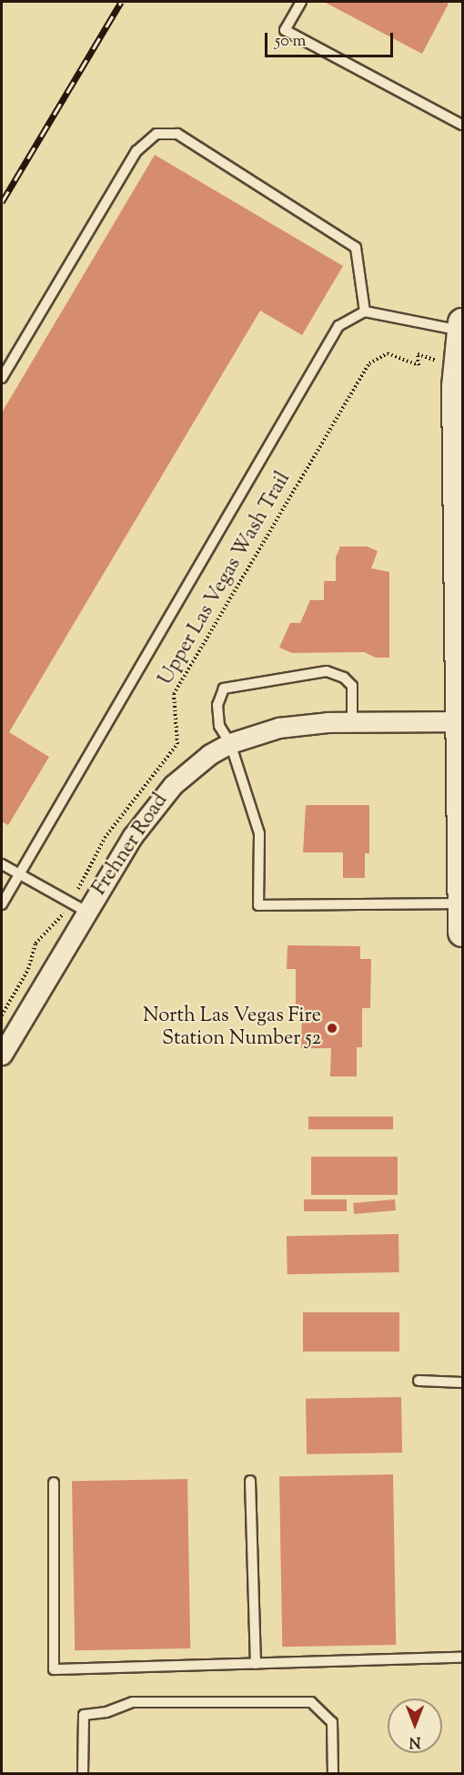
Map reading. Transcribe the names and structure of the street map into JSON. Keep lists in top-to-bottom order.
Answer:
{
  "streets": {
    "street": ["Frehner Road"],
    "path": ["Upper Las Vegas Wash Trail"]
  },
  "crossings": [
    ["Upper Las Vegas Wash Trail", "Frehner Road"]
  ],
  "places": ["North Las Vegas Fire Station Number 52"],
  "scale_bar": "50 m",
  "north": "bottom"
}
